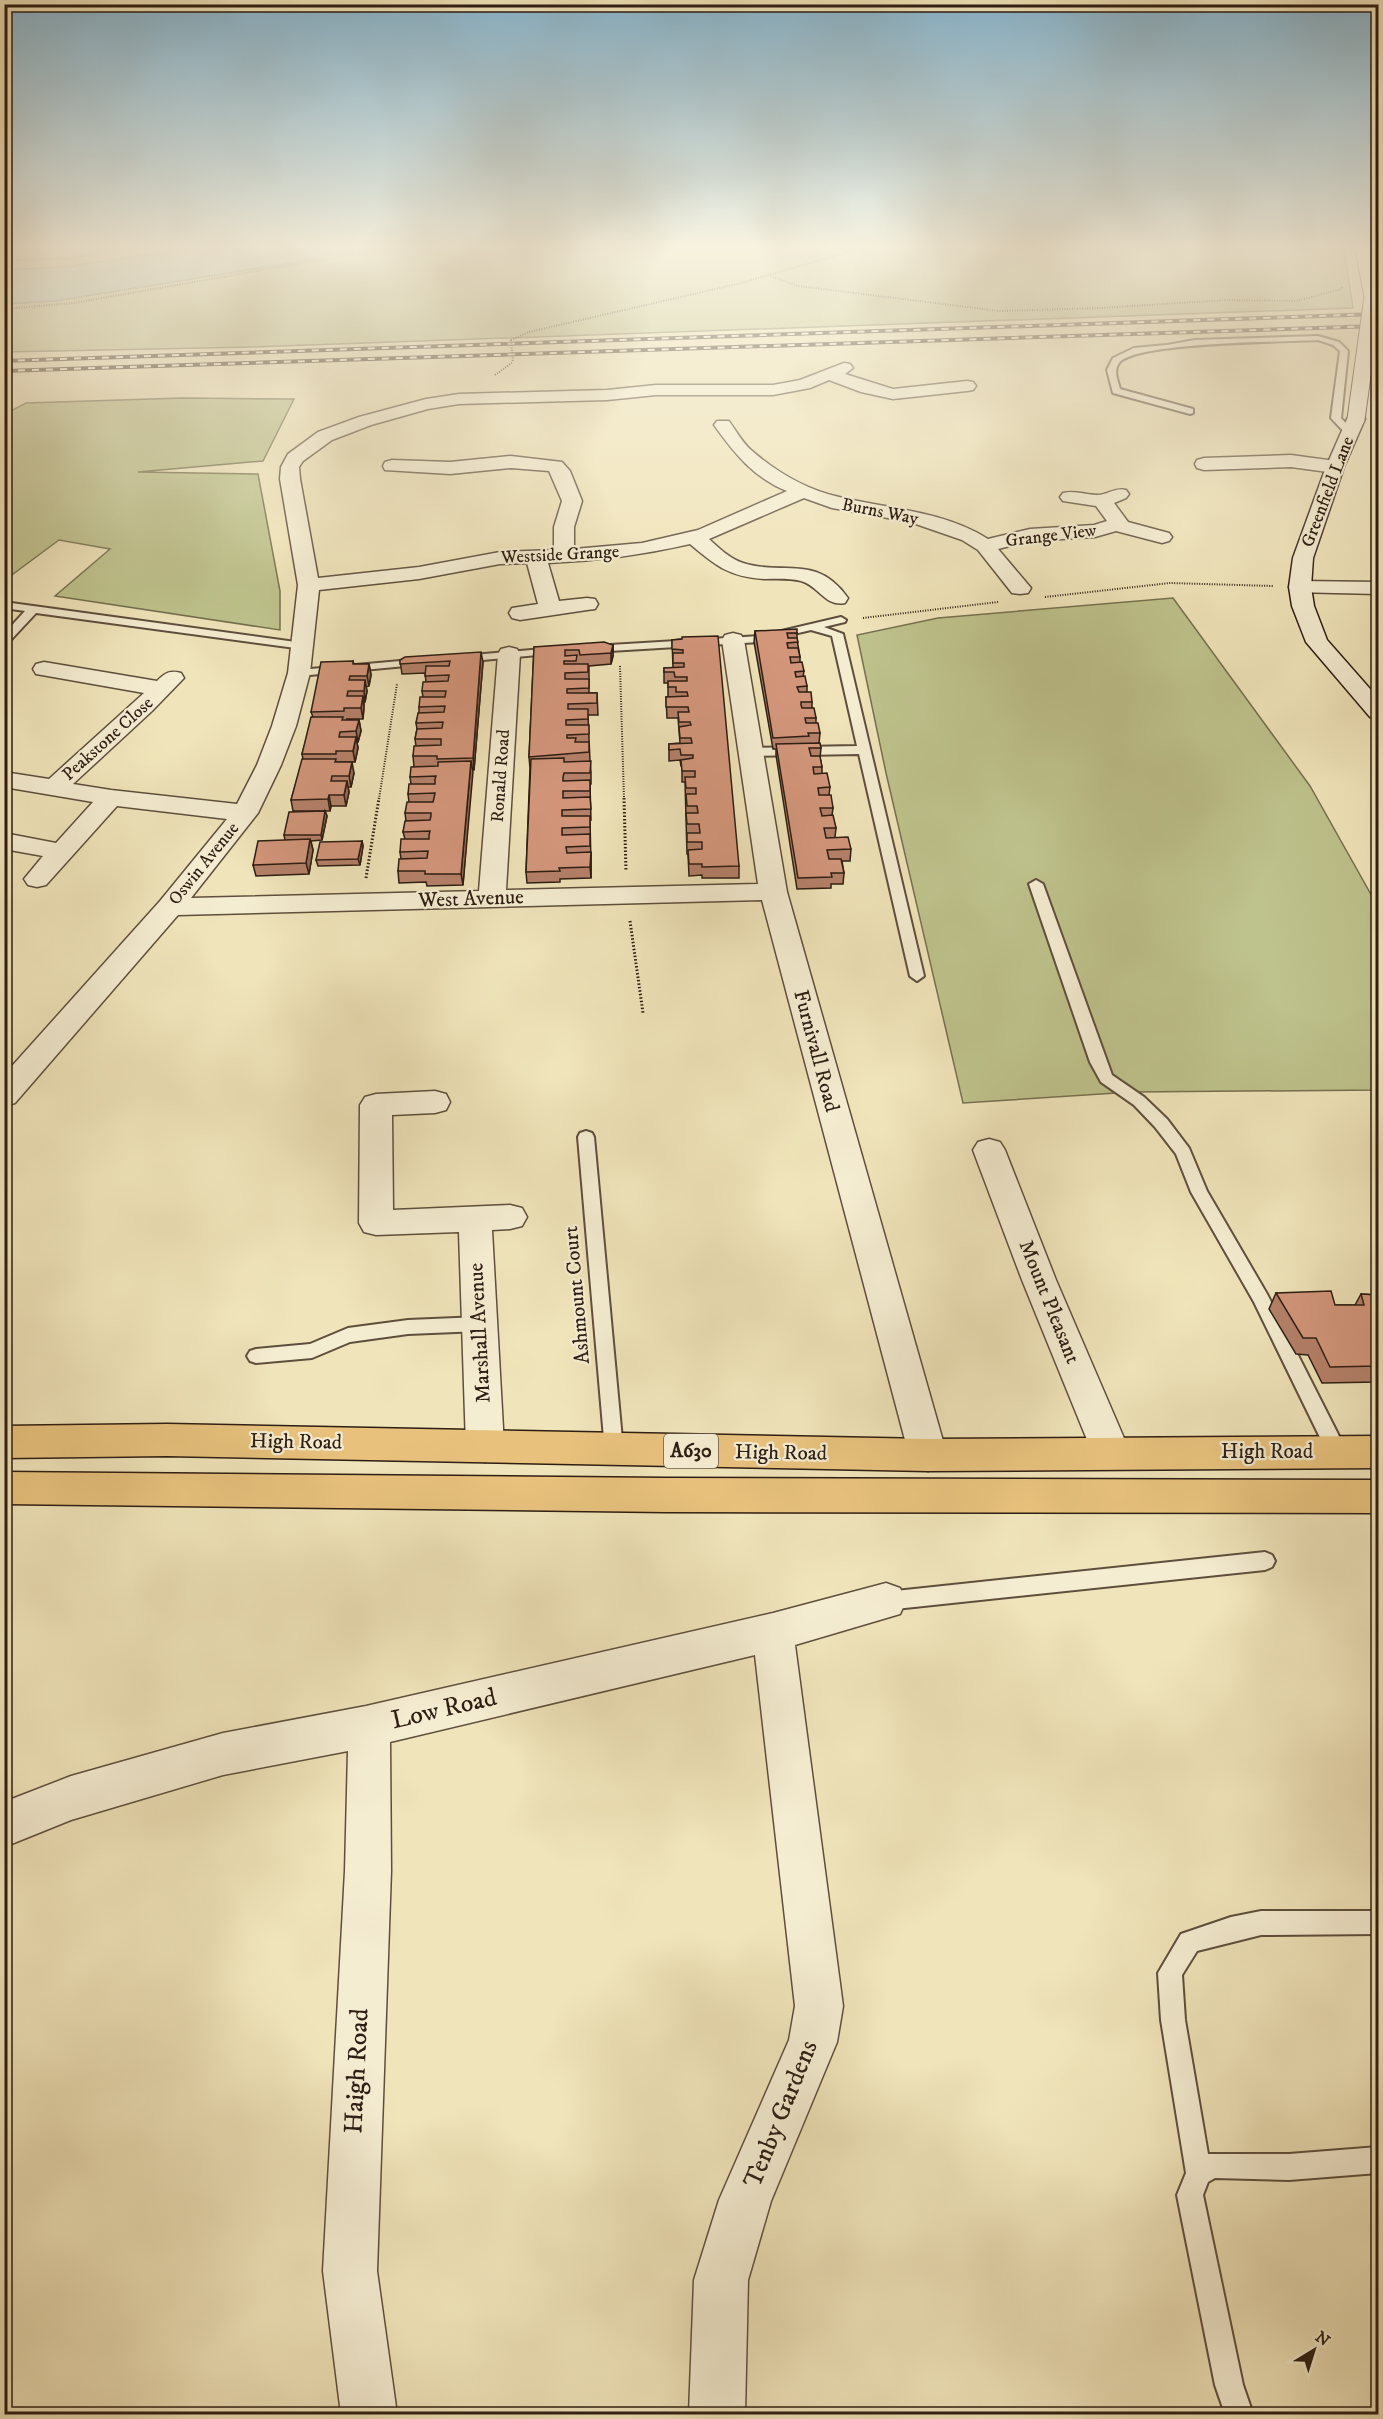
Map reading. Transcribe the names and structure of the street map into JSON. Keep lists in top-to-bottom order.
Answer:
{
  "streets": {
    "main road": ["High Road", "A630"],
    "street": [
      "Greenfield Lane",
      "Burns Way",
      "Grange View",
      "Westside Grange",
      "Peakstone Close",
      "Ronald Road",
      "Oswin Avenue",
      "West Avenue",
      "Furnivall Road",
      "Mount Pleasant",
      "Marshall Avenue",
      "Low Road",
      "Haigh Road",
      "Tenby Gardens"
    ],
    "lane": ["Ashmount Court"]
  },
  "crossings": [
    ["Burns Way", "Grange View"],
    ["Burns Way", "Westside Grange"],
    ["Westside Grange", "Oswin Avenue"],
    ["Peakstone Close", "Oswin Avenue"],
    ["Ronald Road", "West Avenue"],
    ["Oswin Avenue", "West Avenue"],
    ["West Avenue", "Furnivall Road"],
    ["Furnivall Road", "High Road"],
    ["Ashmount Court", "High Road"],
    ["Mount Pleasant", "High Road"],
    ["Marshall Avenue", "High Road"],
    ["High Road", "A630"],
    ["Low Road", "Haigh Road"],
    ["Low Road", "Tenby Gardens"]
  ],
  "north": "top right"
}
